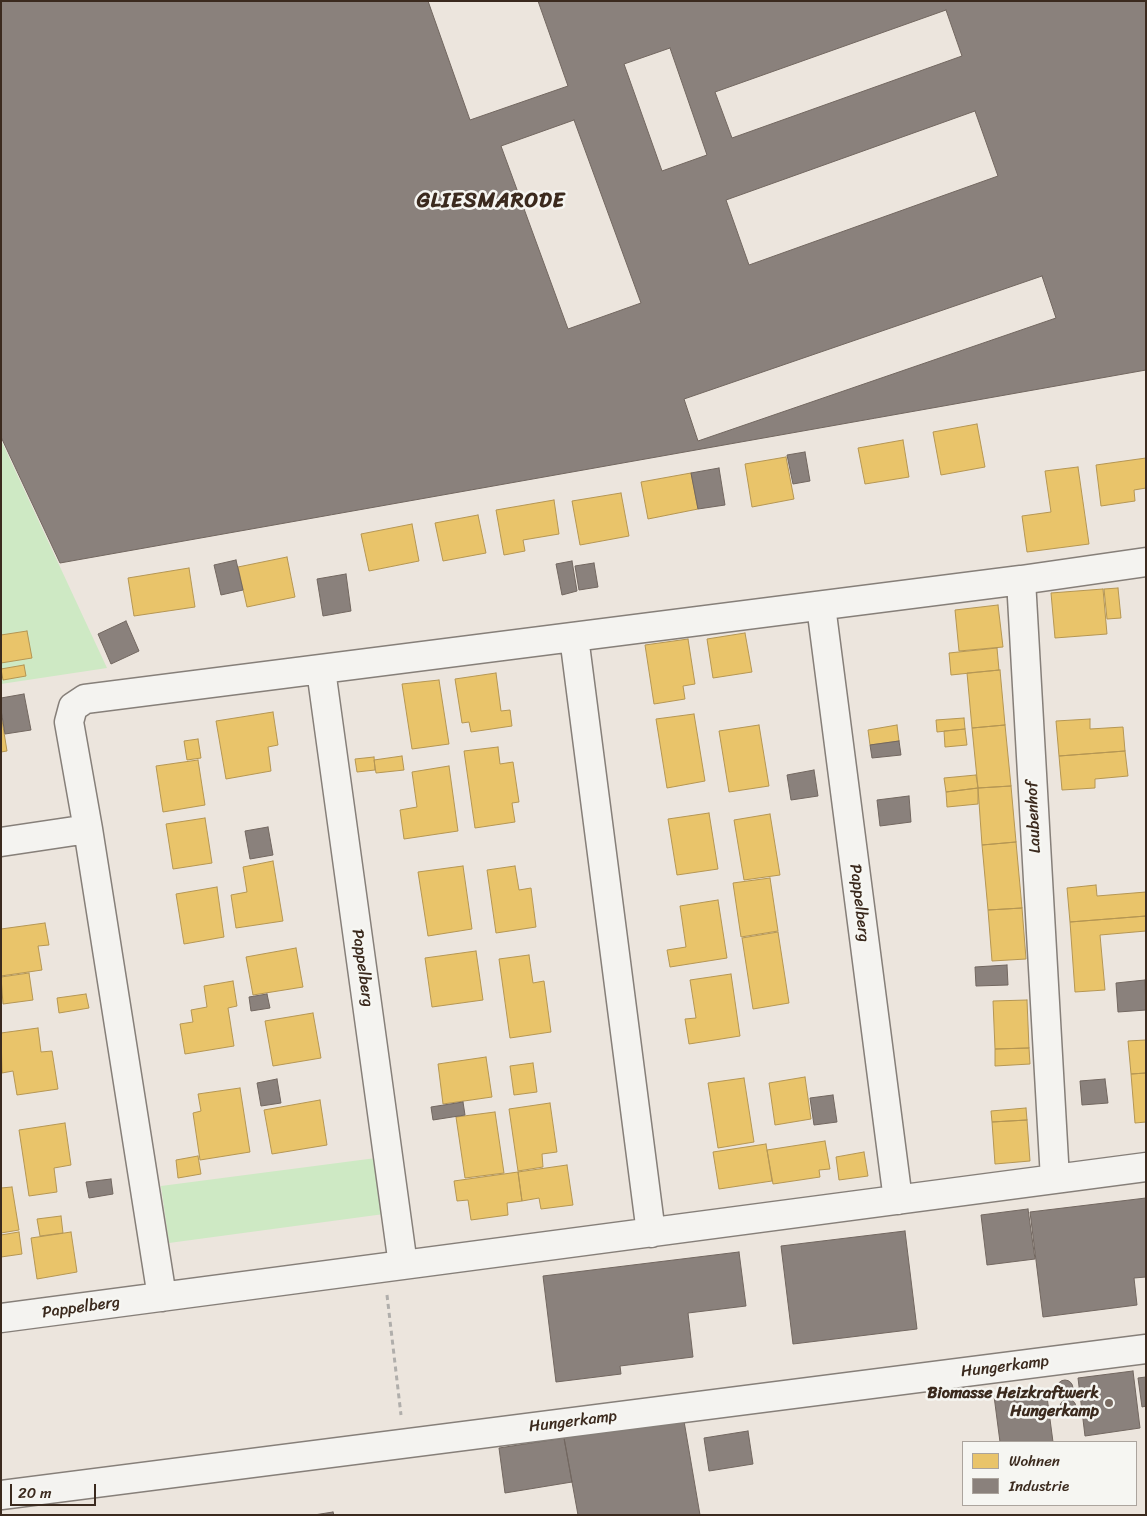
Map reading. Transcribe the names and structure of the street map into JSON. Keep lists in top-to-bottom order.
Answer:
{
  "streets": {
    "street": ["Laubenhof", "Pappelberg", "Hungerkamp"]
  },
  "crossings": [
    ["Laubenhof", "Pappelberg"]
  ],
  "districts": ["GLIESMARODE"],
  "places": ["Biomasse Heizkraftwerk Hungerkamp"],
  "legend": ["Wohnen", "Industrie"],
  "scale_bar": "20 m"
}
